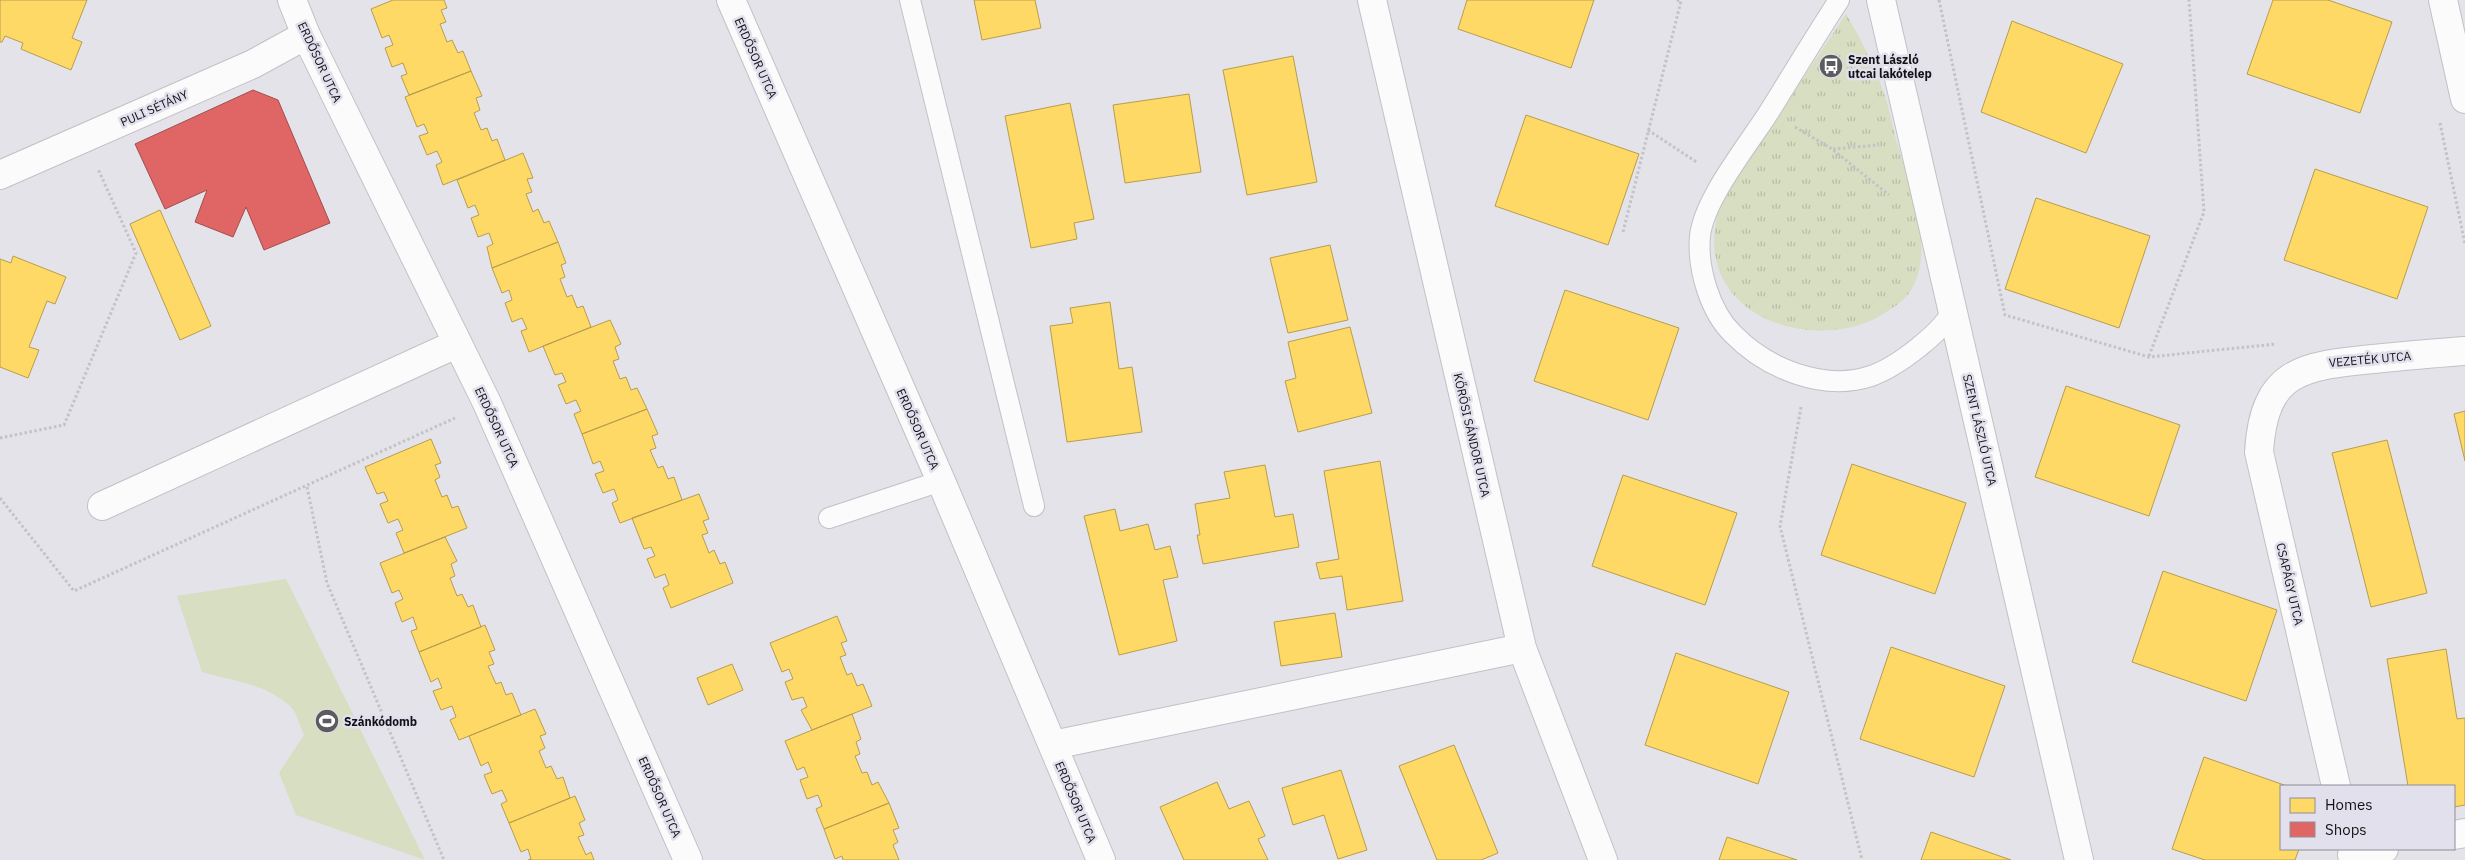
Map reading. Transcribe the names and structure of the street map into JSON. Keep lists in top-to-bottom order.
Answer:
{
  "streets": {
    "street": [
      "ERDŐSOR UTCA",
      "PULI SÉTÁNY",
      "VEZETÉK UTCA",
      "SZENT LÁSZLÓ UTCA",
      "KŐRÖSI SÁNDOR UTCA",
      "CSAPÁGY UTCA"
    ]
  },
  "crossings": [
    ["ERDŐSOR UTCA", "PULI SÉTÁNY"],
    ["VEZETÉK UTCA", "CSAPÁGY UTCA"]
  ],
  "places": {
    "bus stop": ["Szent László utcai lakótelep"],
    "sports": ["Szánkódomb"]
  },
  "legend": ["Homes", "Shops"]
}
